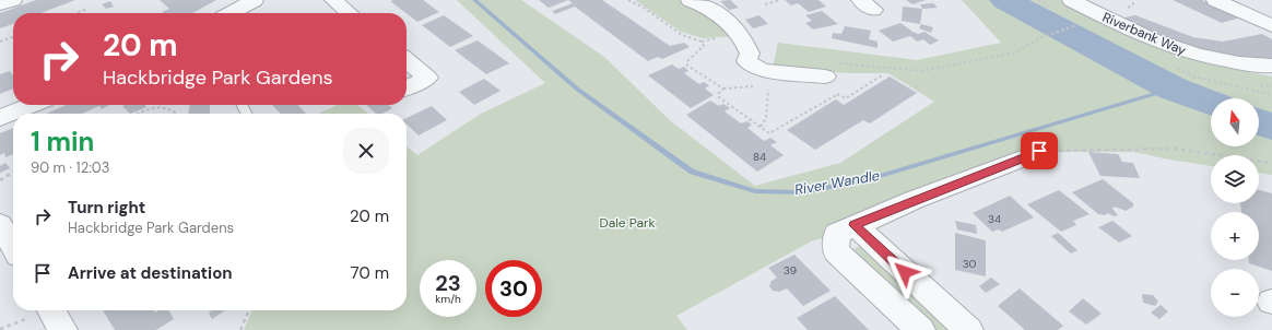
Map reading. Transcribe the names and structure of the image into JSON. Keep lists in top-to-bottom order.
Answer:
{
  "streets": {
    "street": ["Riverbank Way"]
  },
  "water": ["River Wandle"],
  "parks": ["Dale Park"],
  "house_numbers": [
    "84",
    "34",
    "30",
    "39"
  ],
  "north": "top",
  "page": {
    "turn": ["20 m", "Hackbridge Park Gardens"],
    "map_buttons": ["+", "−"],
    "heading": ["1 min", "90 m · 12:03"],
    "list": [
      {
        "name": "Turn right",
        "note": "Hackbridge Park Gardens",
        "value": "20 m"
      },
      {
        "name": "Arrive at destination",
        "value": "70 m"
      }
    ],
    "speed": "23 km/h",
    "limit": "30"
  }
}
